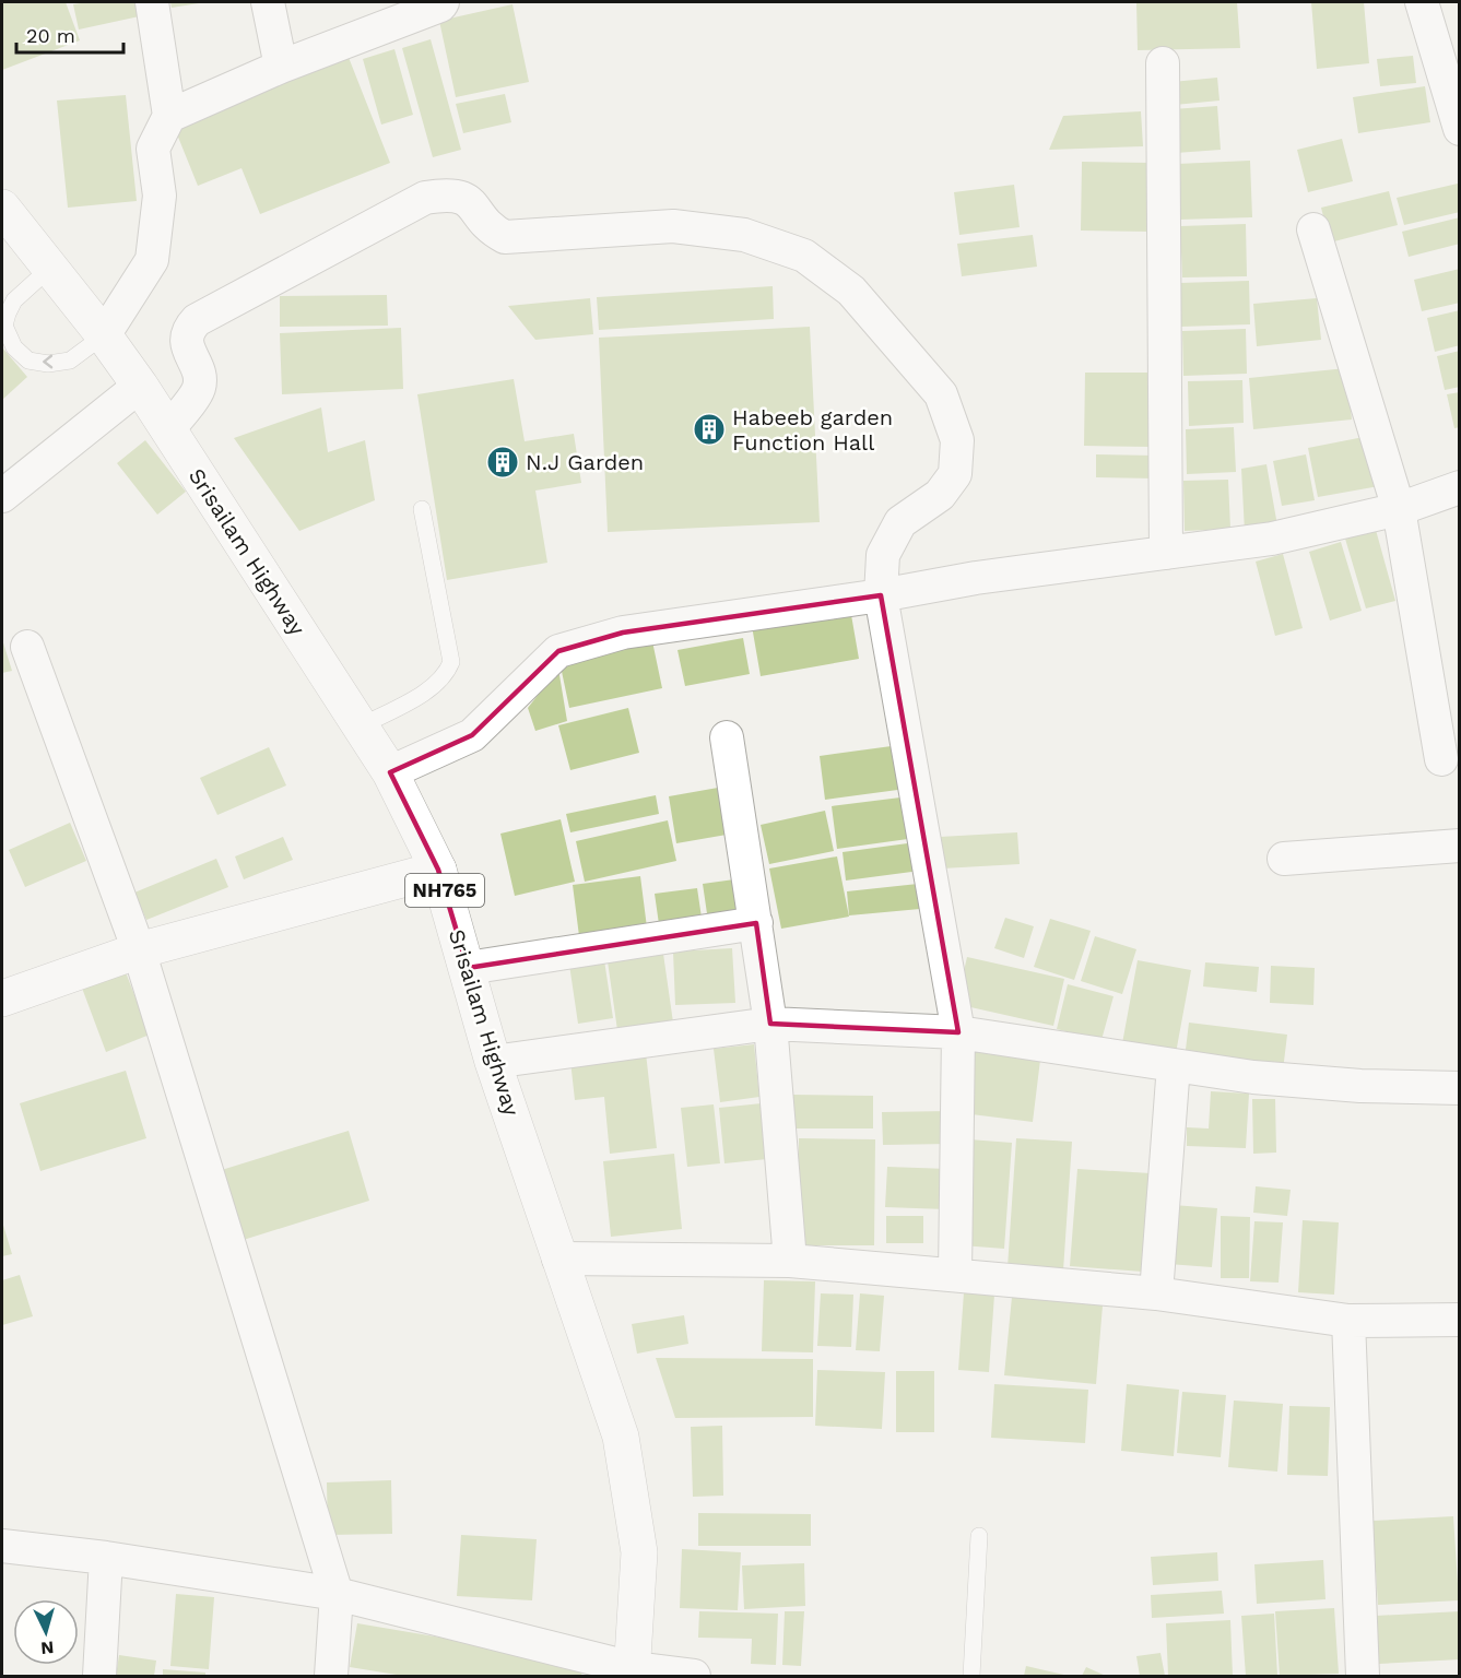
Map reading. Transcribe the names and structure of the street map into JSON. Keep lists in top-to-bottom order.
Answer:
{
  "streets": {
    "main road": ["Srisailam Highway", "NH765"]
  },
  "places": {
    "building": ["Habeeb garden Function Hall", "N.J Garden"]
  },
  "scale_bar": "20 m",
  "north": "bottom"
}
